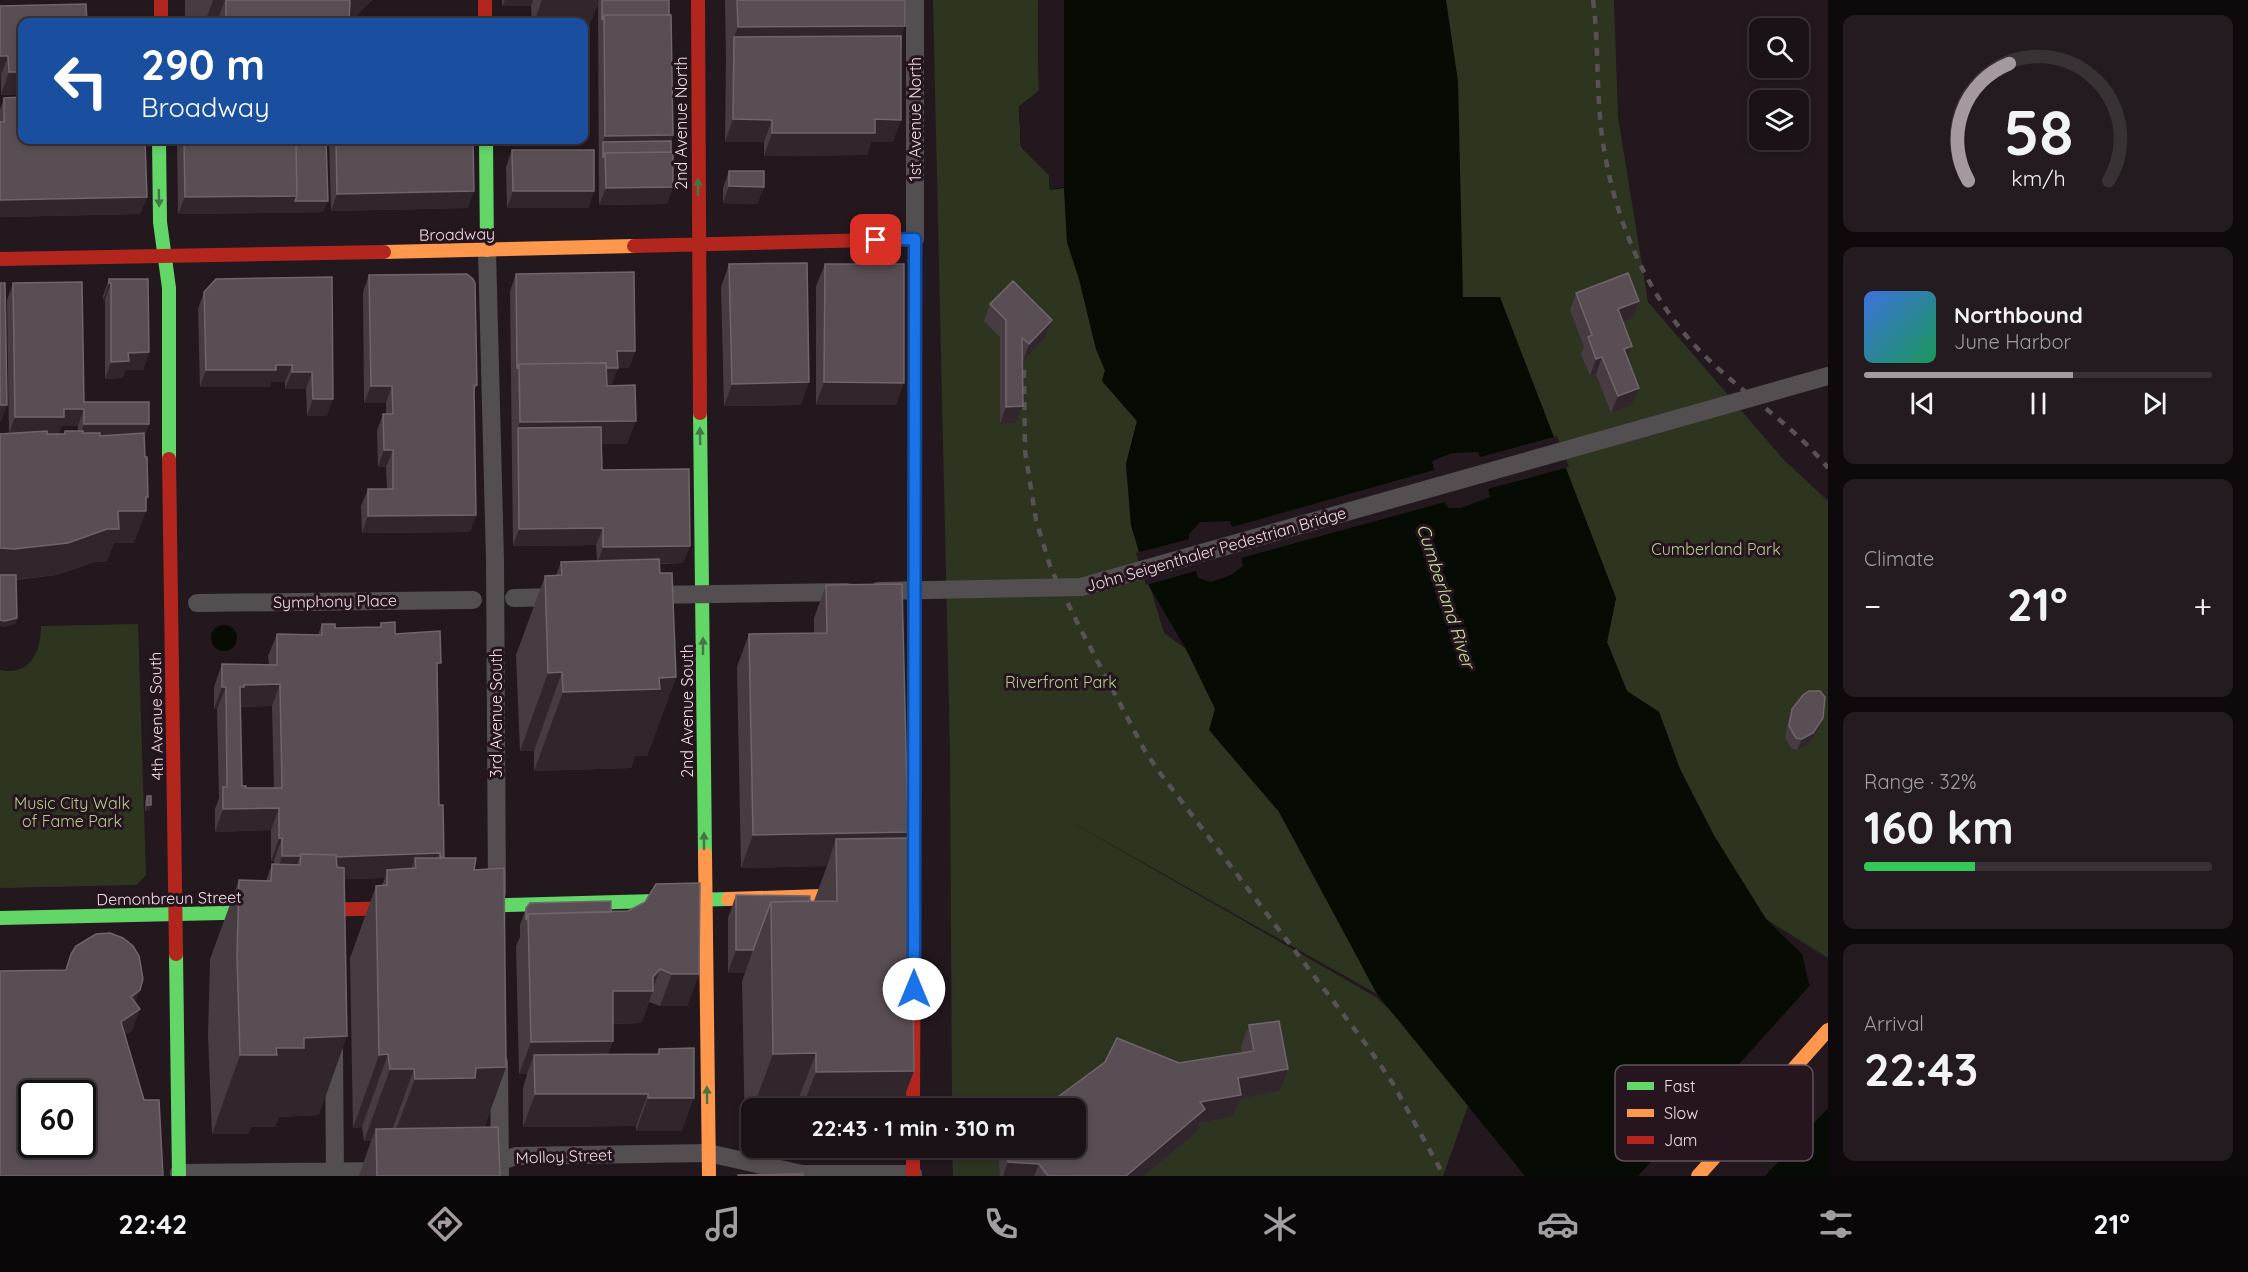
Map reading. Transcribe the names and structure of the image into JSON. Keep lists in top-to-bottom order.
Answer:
{
  "streets": {
    "street": [
      "1st Avenue North",
      "2nd Avenue North",
      "Broadway",
      "John Seigenthaler Pedestrian Bridge",
      "Symphony Place",
      "2nd Avenue South",
      "3rd Avenue South",
      "4th Avenue South",
      "Demonbreun Street",
      "Molloy Street"
    ]
  },
  "crossings": [
    ["1st Avenue North", "Broadway"],
    ["2nd Avenue North", "Broadway"],
    ["2nd Avenue North", "2nd Avenue South"],
    ["Broadway", "2nd Avenue South"],
    ["Broadway", "3rd Avenue South"],
    ["Broadway", "4th Avenue South"],
    ["2nd Avenue South", "Molloy Street"],
    ["4th Avenue South", "Demonbreun Street"]
  ],
  "one_way": ["2nd Avenue North", "2nd Avenue South"],
  "water": ["Cumberland River"],
  "parks": ["Cumberland Park", "Riverfront Park", "Music City Walk of Fame Park"],
  "legend": ["Fast", "Slow", "Jam"],
  "page": {
    "turn": ["290 m", "Broadway"],
    "song": ["Northbound", "June Harbor"],
    "tile": [
      "Climate",
      ["Range · 32%", "160 km"],
      ["Arrival", "22:43"]
    ],
    "heat": ["−", "21°", "+"],
    "limit": "60",
    "trip": "22:43 · 1 min · 310 m",
    "tabs": ["22:42", "21°"],
    "gauge": ["58", "km/h"]
  }
}
